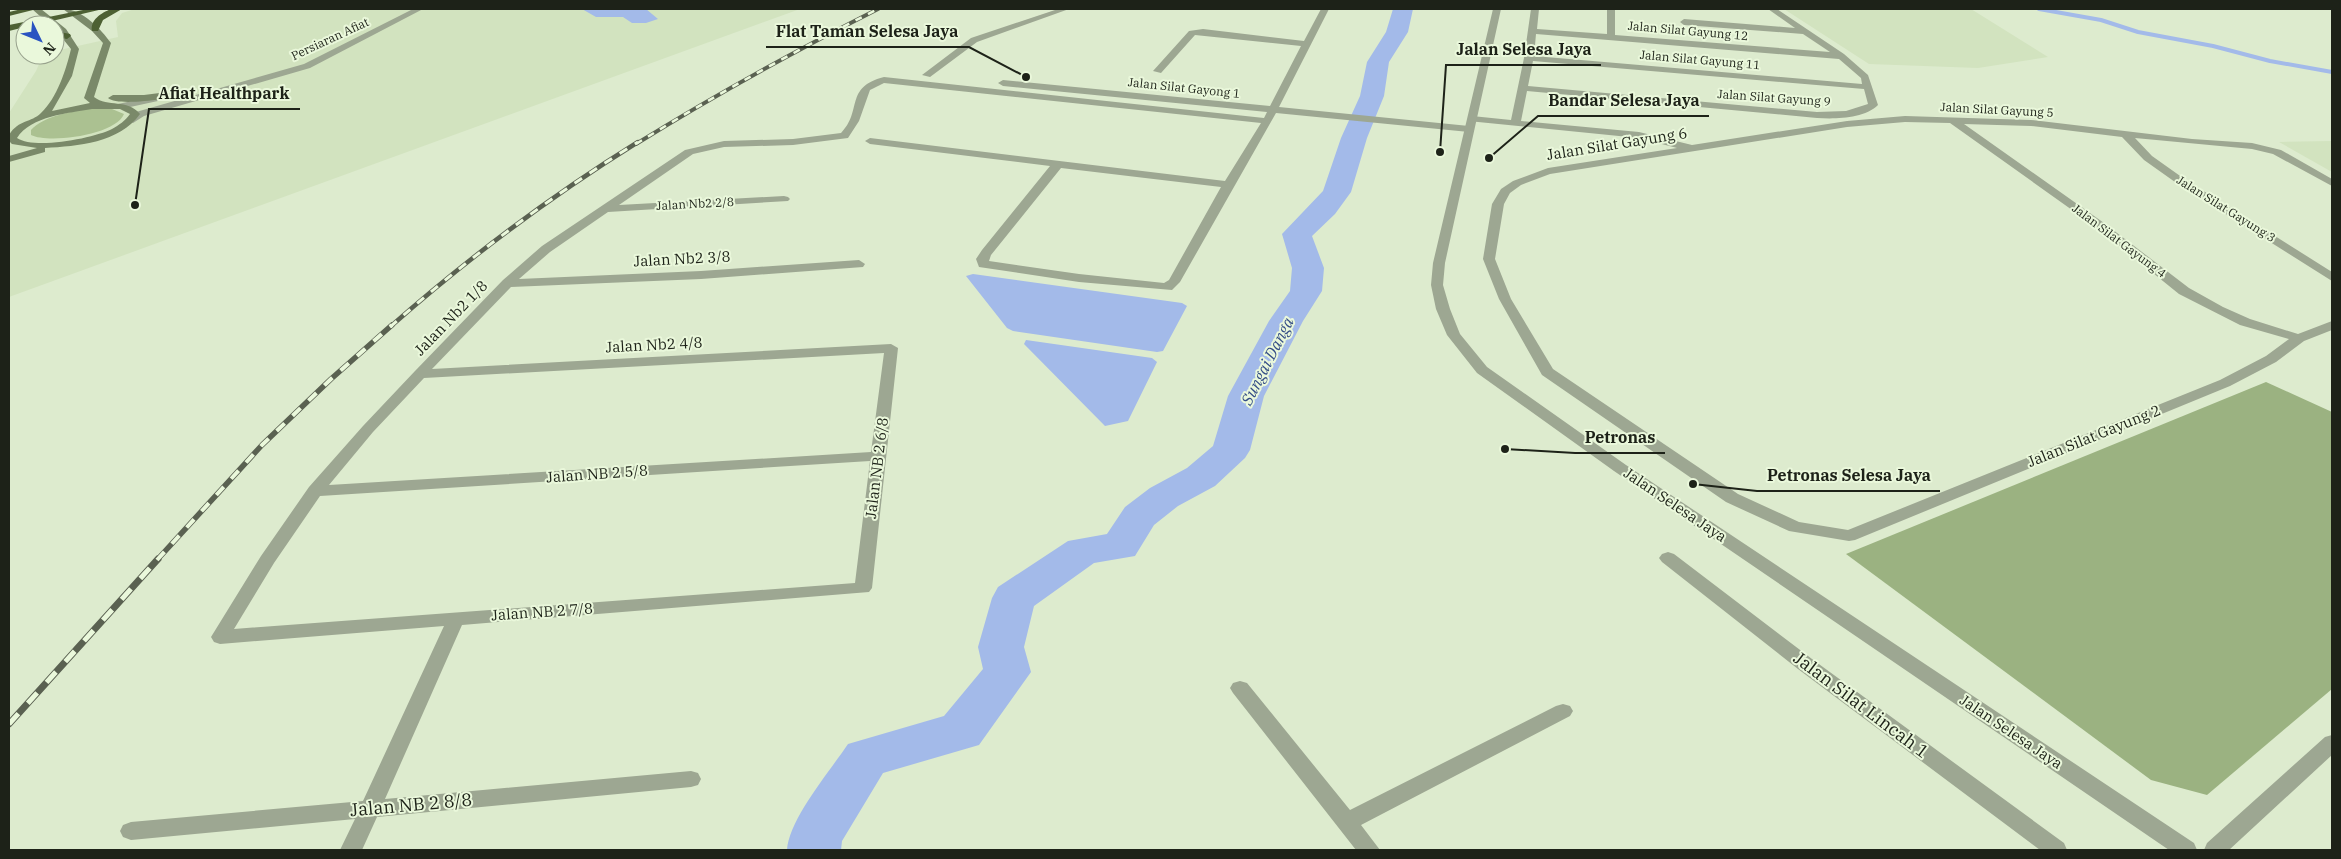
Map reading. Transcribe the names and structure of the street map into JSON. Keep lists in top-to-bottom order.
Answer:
{
  "streets": {
    "street": [
      "Jalan Silat Gayung 12",
      "Persiaran Afiat",
      "Jalan Silat Gayung 11",
      "Jalan Silat Gayong 1",
      "Jalan Silat Gayung 9",
      "Jalan Silat Gayung 5",
      "Jalan Silat Gayung 6",
      "Jalan Nb2 2/8",
      "Jalan Silat Gayung 3",
      "Jalan Silat Gayung 4",
      "Jalan Nb2 3/8",
      "Jalan Nb2 1/8",
      "Jalan Nb2 4/8",
      "Jalan Silat Gayung 2",
      "Jalan NB 2 6/8",
      "Jalan NB 2 5/8",
      "Jalan Selesa Jaya",
      "Jalan NB 2 7/8",
      "Jalan Silat Lincah 1",
      "Jalan NB 2 8/8"
    ]
  },
  "crossings": [
    ["Jalan Silat Gayung 11", "Jalan Silat Gayung 9"],
    ["Jalan Silat Gayong 1", "Jalan Silat Gayung 6"],
    ["Jalan Silat Gayong 1", "Jalan Nb2 1/8"],
    ["Jalan Silat Gayong 1", "Jalan Selesa Jaya"],
    ["Jalan Silat Gayung 5", "Jalan Silat Gayung 6"],
    ["Jalan Silat Gayung 5", "Jalan Silat Gayung 3"],
    ["Jalan Silat Gayung 5", "Jalan Silat Gayung 4"],
    ["Jalan Silat Gayung 6", "Jalan Silat Gayung 2"],
    ["Jalan Nb2 2/8", "Jalan Nb2 1/8"],
    ["Jalan Silat Gayung 4", "Jalan Silat Gayung 2"],
    ["Jalan Nb2 3/8", "Jalan Nb2 1/8"],
    ["Jalan Nb2 1/8", "Jalan Nb2 4/8"],
    ["Jalan Nb2 1/8", "Jalan NB 2 5/8"],
    ["Jalan Nb2 1/8", "Jalan NB 2 7/8"],
    ["Jalan Nb2 4/8", "Jalan NB 2 6/8"],
    ["Jalan NB 2 6/8", "Jalan NB 2 5/8"],
    ["Jalan NB 2 6/8", "Jalan NB 2 7/8"]
  ],
  "water": ["Sungai Danga"],
  "places": [
    "Flat Taman Selesa Jaya",
    "Jalan Selesa Jaya",
    "Bandar Selesa Jaya",
    "Afiat Healthpark",
    "Petronas",
    "Petronas Selesa Jaya"
  ],
  "north": "bottom right"
}
